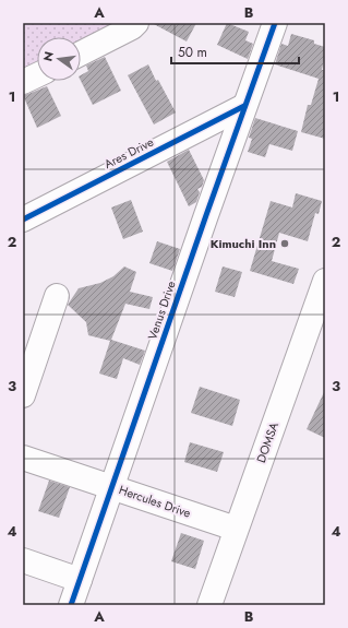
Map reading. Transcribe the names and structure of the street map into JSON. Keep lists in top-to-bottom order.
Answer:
{
  "streets": {
    "street": [
      "Ares Drive",
      "Venus Drive",
      "DOMSA",
      "Hercules Drive"
    ]
  },
  "crossings": [
    ["Ares Drive", "Venus Drive"],
    ["Venus Drive", "Hercules Drive"],
    ["DOMSA", "Hercules Drive"]
  ],
  "places": ["Kimuchi Inn"],
  "scale_bar": "50 m",
  "north": "left",
  "grid": {
    "columns": ["A", "B"],
    "rows": [
      "1",
      "2",
      "3",
      "4"
    ]
  }
}
